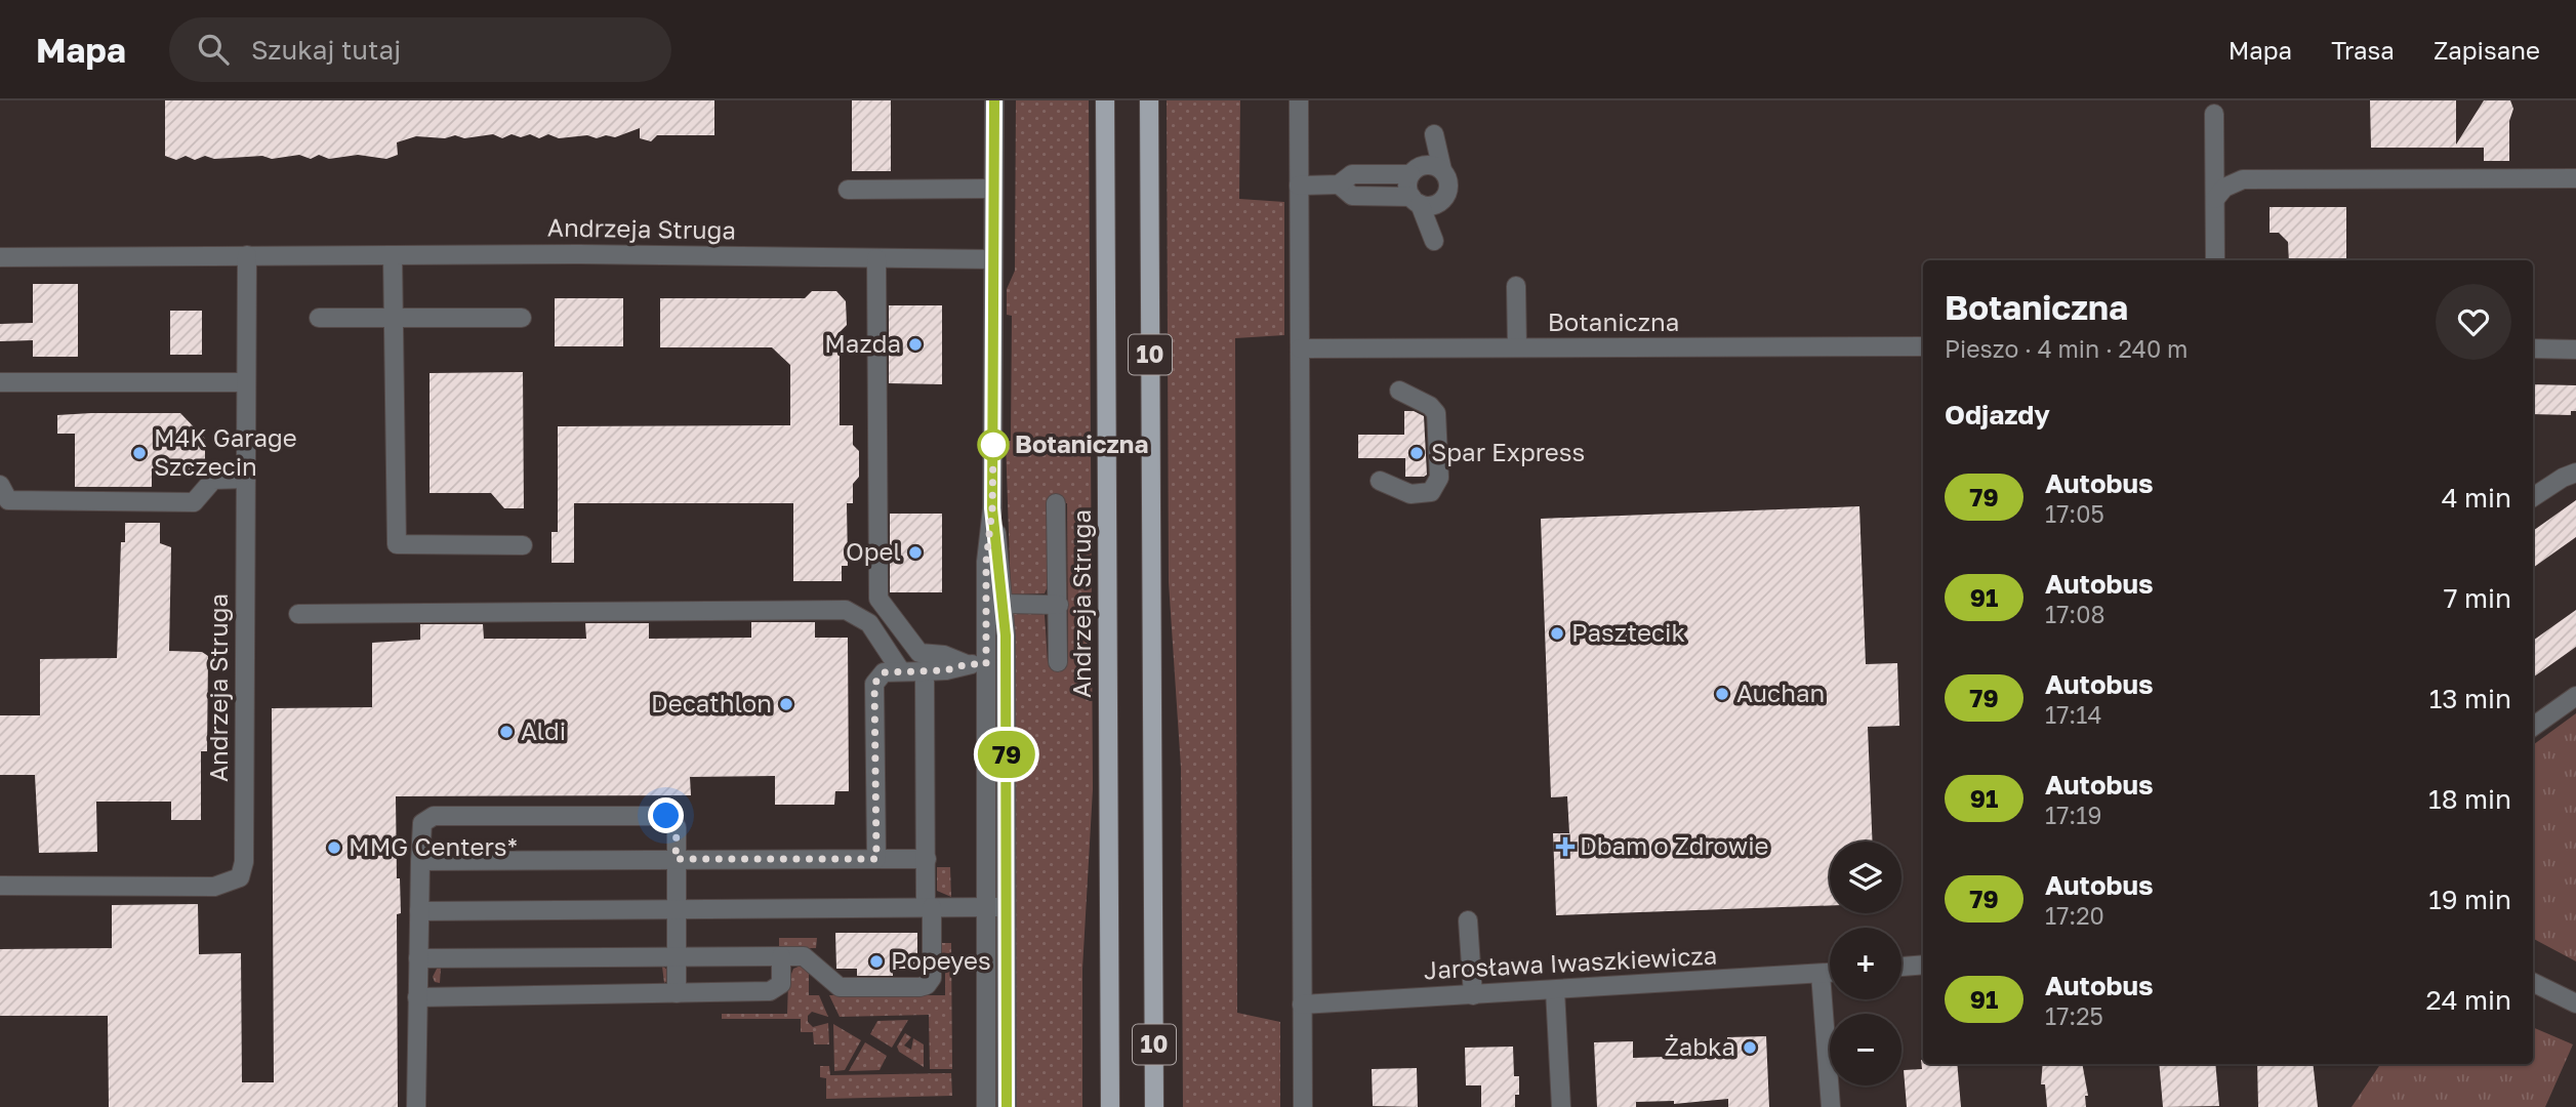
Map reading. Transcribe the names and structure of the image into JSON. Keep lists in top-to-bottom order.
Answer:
{
  "streets": {
    "main road": ["Andrzeja Struga", "10"],
    "street": ["Botaniczna", "Jarosława Iwaszkiewicza"]
  },
  "places": {
    "other": [
      "Mazda",
      "Botaniczna",
      "M4K Garage Szczecin",
      "Spar Express",
      "Opel",
      "Pasztecik",
      "Auchan",
      "Decathlon",
      "Aldi",
      "MMG Centers*",
      "Popeyes",
      "Żabka"
    ],
    "health": ["Dbam o Zdrowie"]
  },
  "lines": ["bus line 79"],
  "page": {
    "header": "Mapa",
    "search": "Szukaj tutaj",
    "nav": ["Mapa", "Trasa", "Zapisane"],
    "on_map": "79",
    "heading": [
      ["Botaniczna", "Pieszo · 4 min · 240 m"],
      "Odjazdy"
    ],
    "list": [
      {
        "mark": "79",
        "name": "Autobus",
        "note": "17:05",
        "value": "4 min"
      },
      {
        "mark": "91",
        "name": "Autobus",
        "note": "17:08",
        "value": "7 min"
      },
      {
        "mark": "79",
        "name": "Autobus",
        "note": "17:14",
        "value": "13 min"
      },
      {
        "mark": "91",
        "name": "Autobus",
        "note": "17:19",
        "value": "18 min"
      },
      {
        "mark": "79",
        "name": "Autobus",
        "note": "17:20",
        "value": "19 min"
      },
      {
        "mark": "91",
        "name": "Autobus",
        "note": "17:25",
        "value": "24 min"
      }
    ],
    "map_buttons": ["+", "−"]
  }
}
